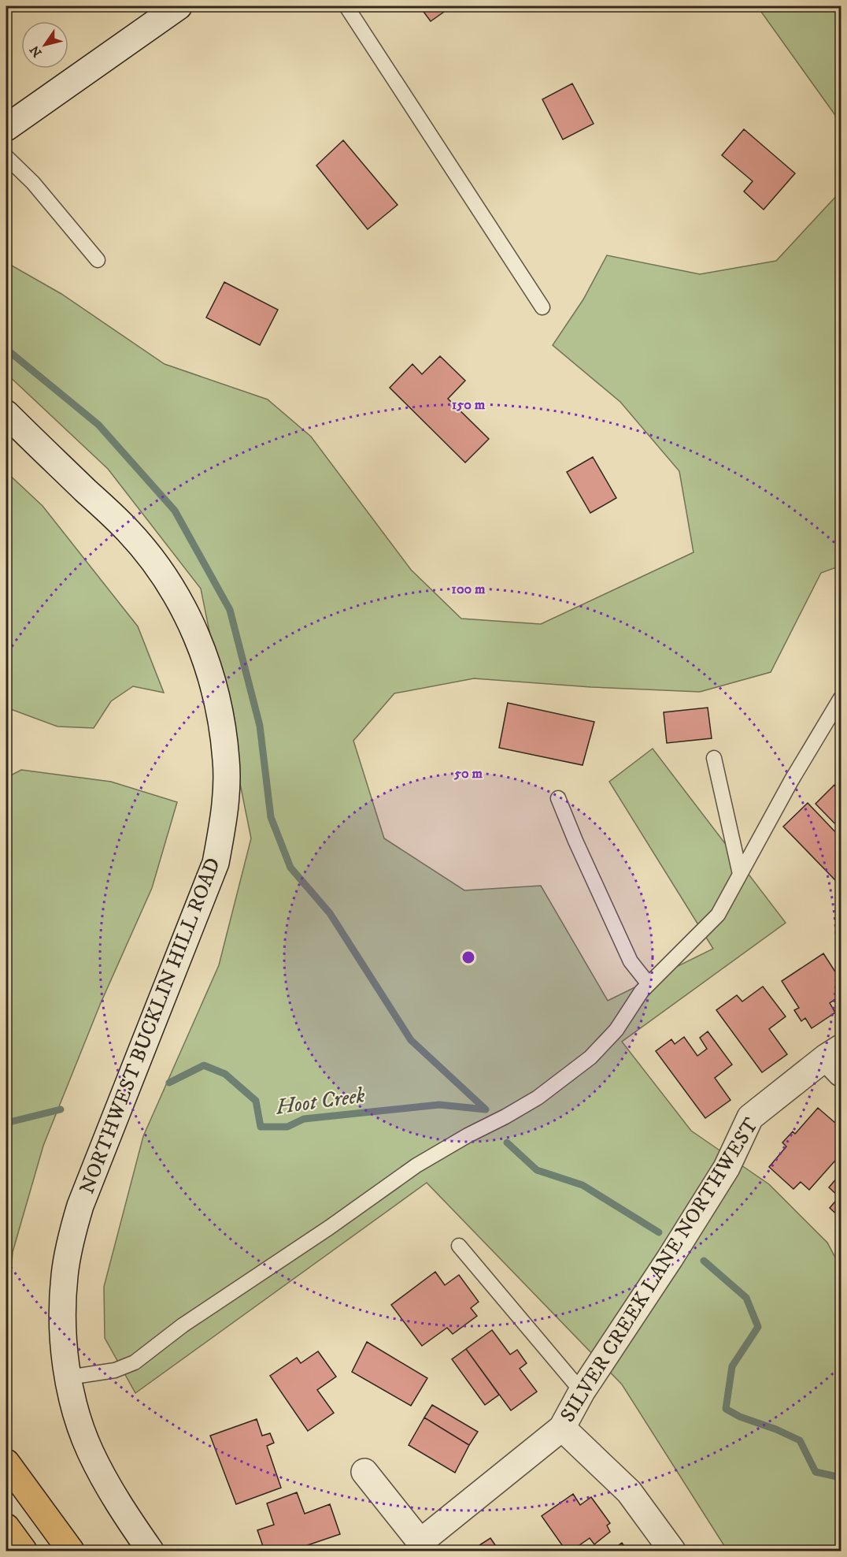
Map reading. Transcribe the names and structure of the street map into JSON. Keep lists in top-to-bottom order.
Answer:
{
  "streets": {
    "main road": ["NORTHWEST BUCKLIN HILL ROAD", "SILVER CREEK LANE NORTHWEST"]
  },
  "water": ["Hoot Creek"],
  "north": "bottom left",
  "rings": ["150 m", "100 m", "50 m"]
}
